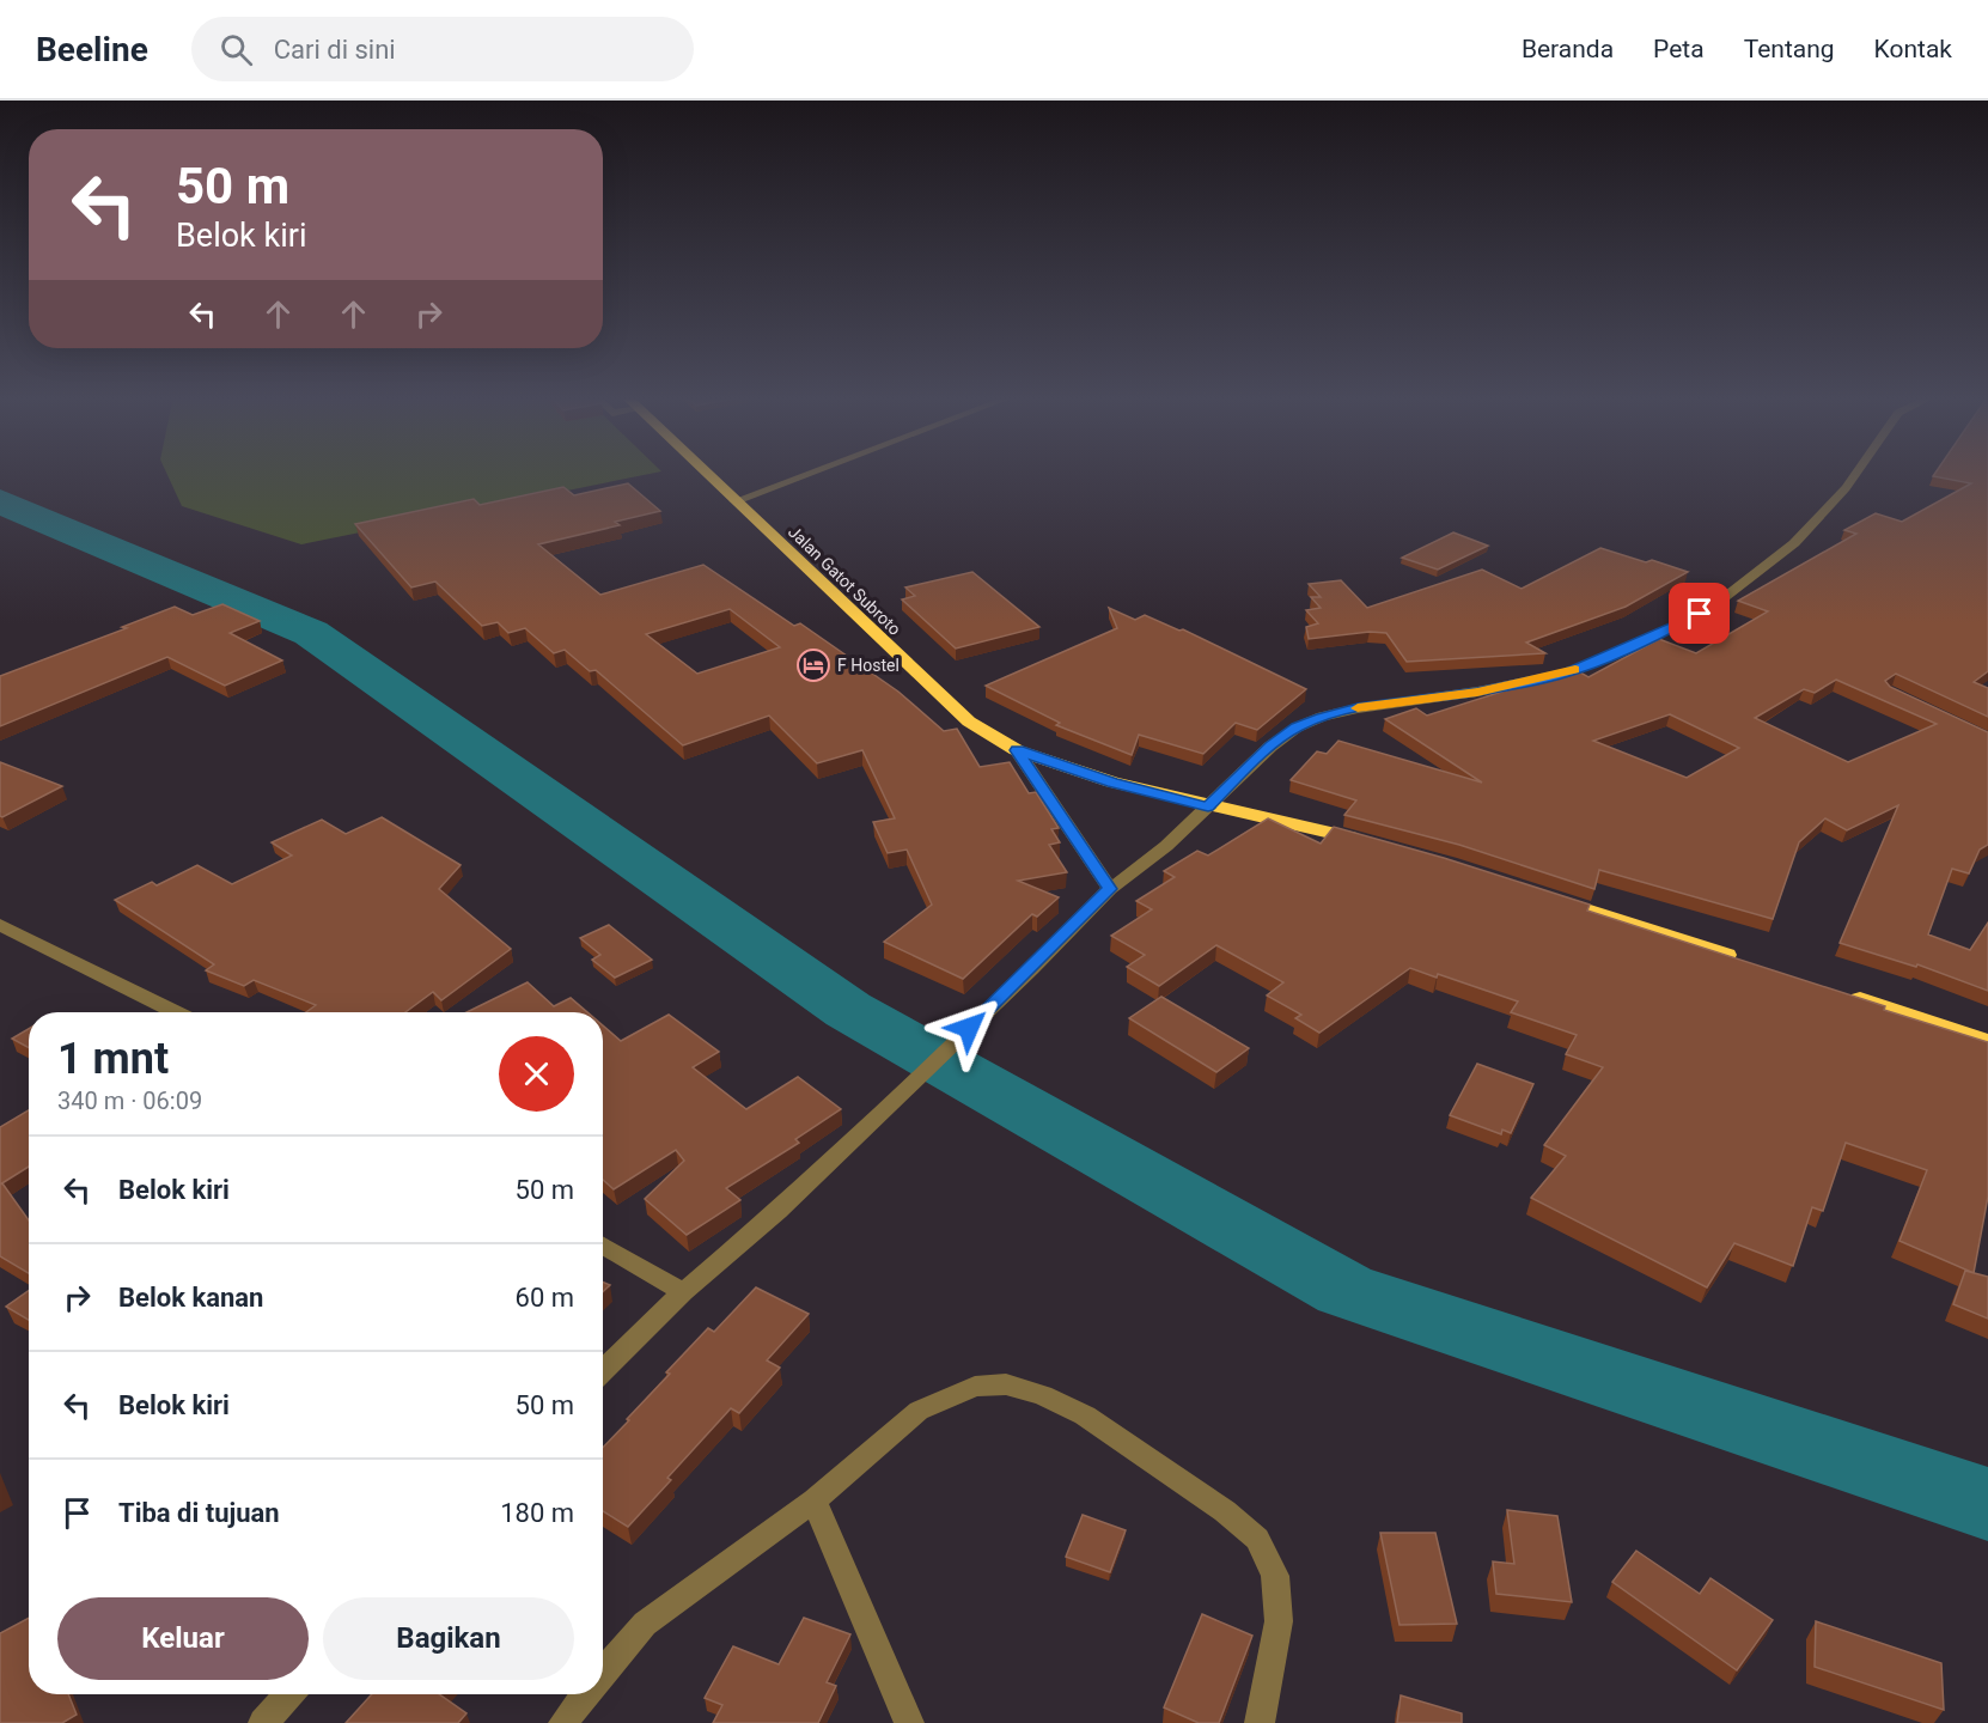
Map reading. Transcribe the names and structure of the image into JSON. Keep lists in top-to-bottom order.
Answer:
{
  "streets": {
    "highway": ["Jalan Gatot Subroto"]
  },
  "places": {
    "hotel": ["F Hostel"]
  },
  "page": {
    "header": "Beeline",
    "search": "Cari di sini",
    "nav": [
      "Beranda",
      "Peta",
      "Tentang",
      "Kontak"
    ],
    "turn": ["50 m", "Belok kiri"],
    "heading": ["1 mnt", "340 m · 06:09"],
    "list": [
      {
        "name": "Belok kiri",
        "value": "50 m"
      },
      {
        "name": "Belok kanan",
        "value": "60 m"
      },
      {
        "name": "Belok kiri",
        "value": "50 m"
      },
      {
        "name": "Tiba di tujuan",
        "value": "180 m"
      }
    ],
    "buttons": ["Keluar", "Bagikan"]
  }
}
